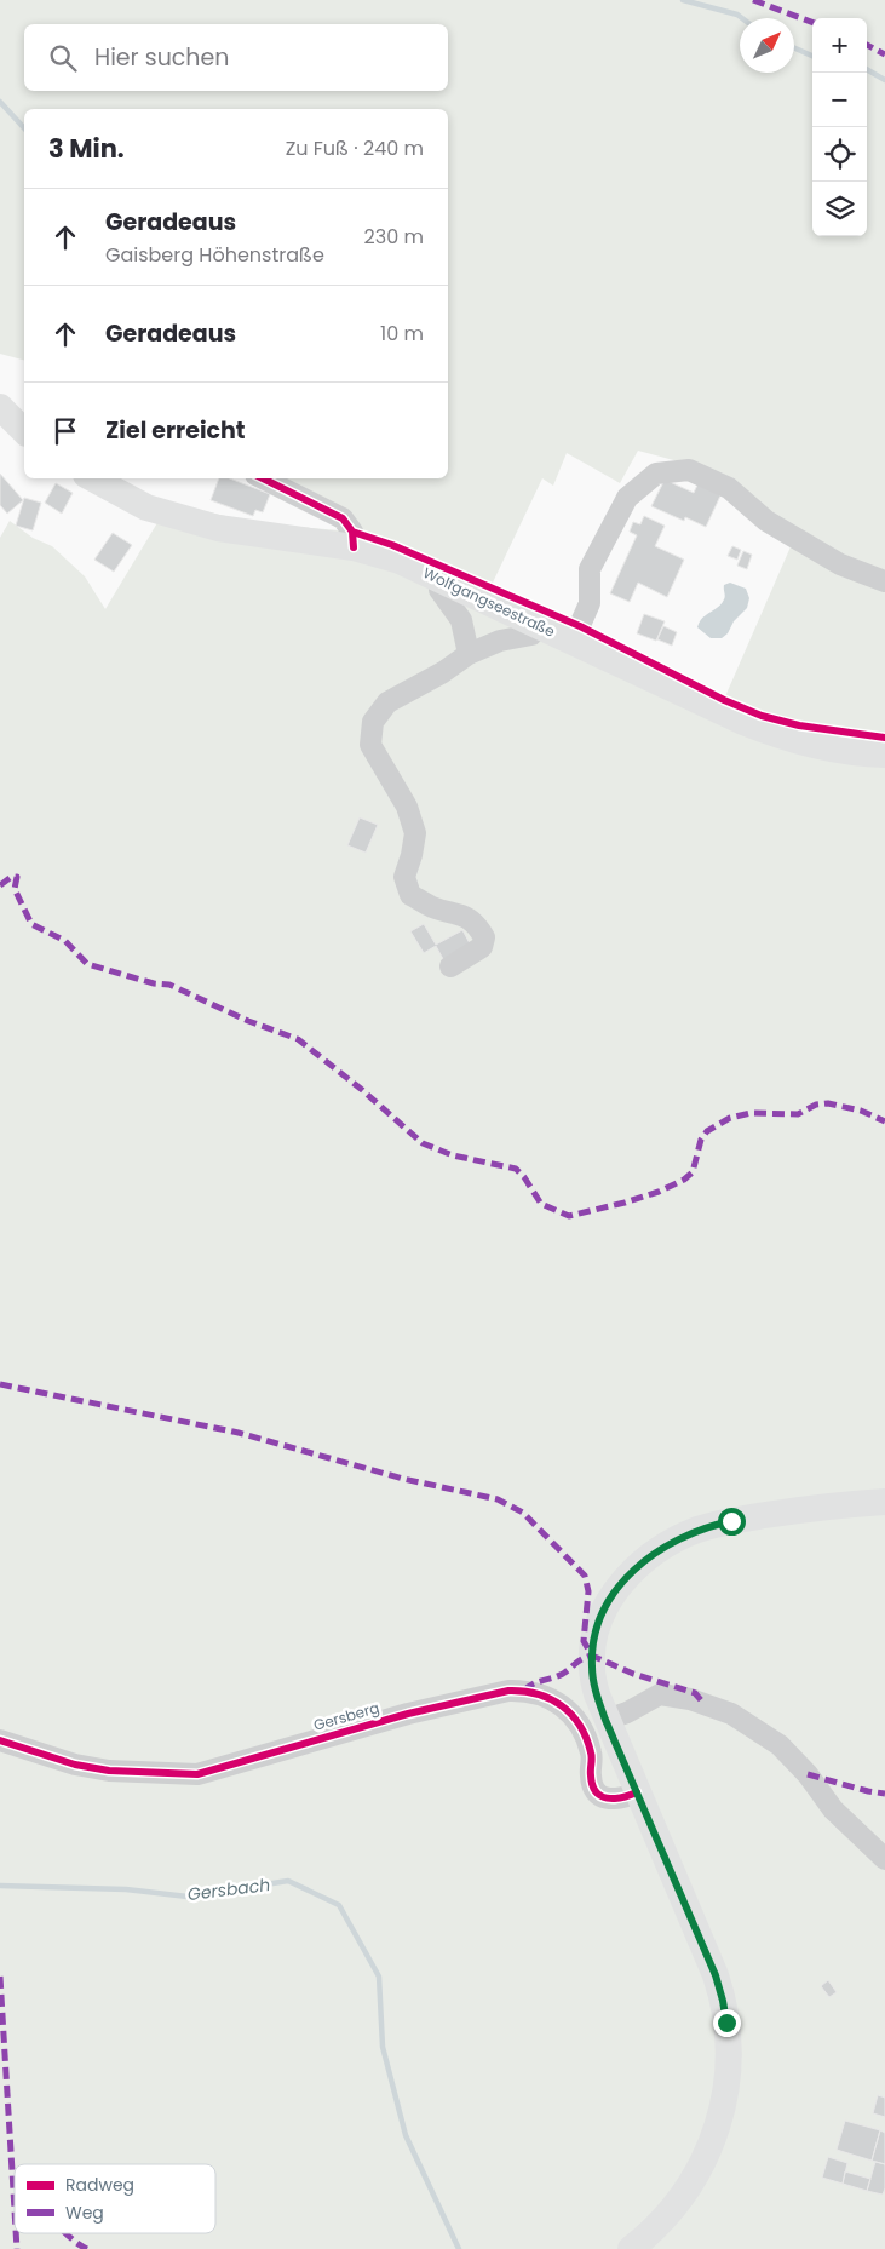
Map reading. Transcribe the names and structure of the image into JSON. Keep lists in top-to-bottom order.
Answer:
{
  "streets": {
    "main road": ["Wolfgangseestraße"],
    "street": ["Gersberg"]
  },
  "water": ["Gersbach"],
  "legend": ["Radweg", "Weg"],
  "north": "top right",
  "page": {
    "map_buttons": ["+", "−"],
    "search": "Hier suchen",
    "heading": ["3 Min.", "Zu Fuß · 240 m"],
    "list": [
      ["Geradeaus", "Gaisberg Höhenstraße", "230 m"],
      ["Geradeaus", "10 m"],
      "Ziel erreicht"
    ]
  }
}
